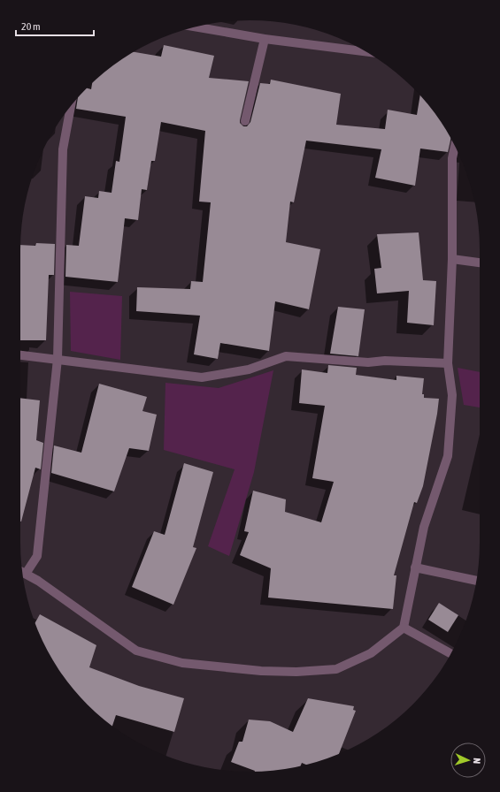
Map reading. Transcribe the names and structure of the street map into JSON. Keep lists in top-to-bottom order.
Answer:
{
  "scale_bar": "20 m",
  "north": "right"
}
